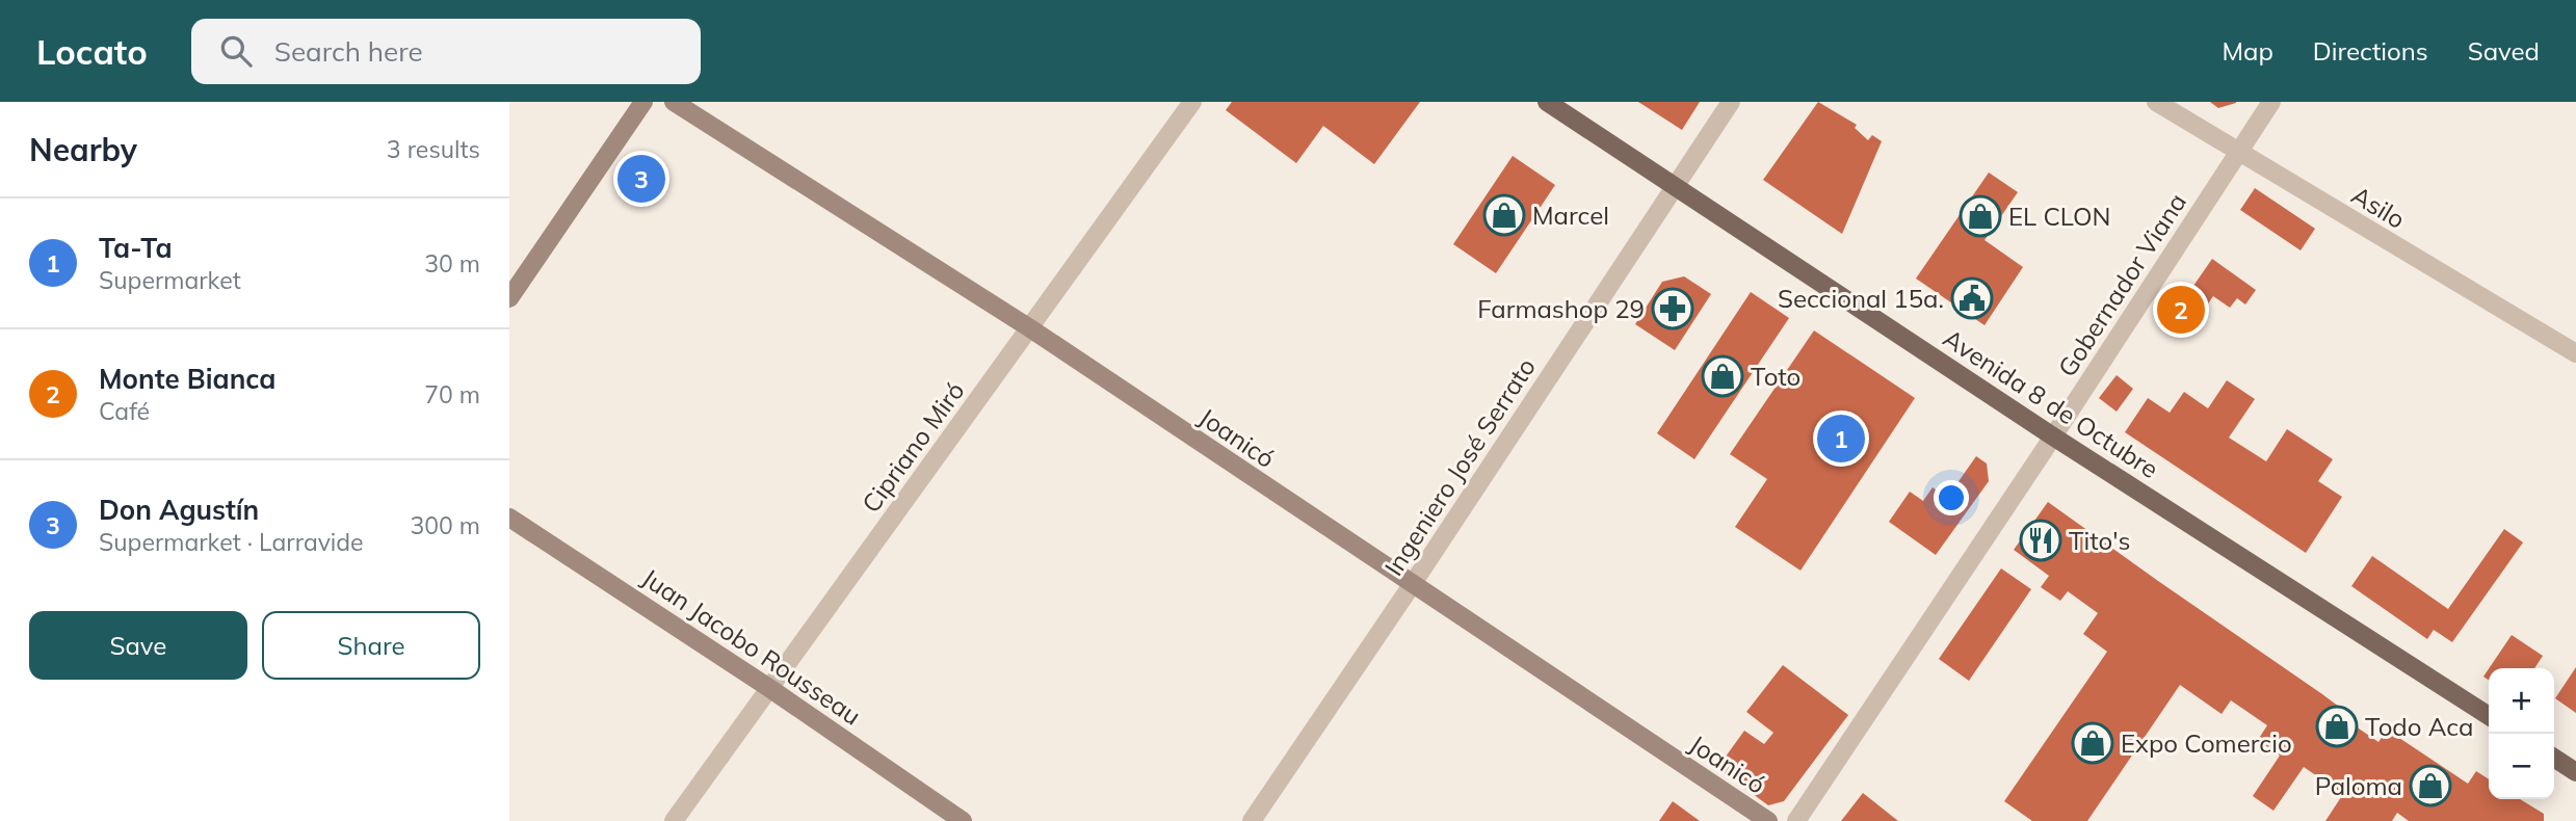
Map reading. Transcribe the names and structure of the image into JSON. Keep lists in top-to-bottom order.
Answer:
{
  "streets": {
    "main road": ["Avenida 8 de Octubre"],
    "street": [
      "Asilo",
      "Gobernador Viana",
      "Joanicó",
      "Cipriano Miró",
      "Ingeniero José Serrato",
      "Juan Jacobo Rousseau"
    ]
  },
  "crossings": [
    ["Asilo", "Gobernador Viana"],
    ["Gobernador Viana", "Avenida 8 de Octubre"],
    ["Avenida 8 de Octubre", "Ingeniero José Serrato"],
    ["Joanicó", "Cipriano Miró"],
    ["Joanicó", "Ingeniero José Serrato"],
    ["Cipriano Miró", "Juan Jacobo Rousseau"]
  ],
  "places": {
    "shop": [
      "Marcel",
      "EL CLON",
      "Toto",
      "Todo Aca",
      "Expo Comercio",
      "Paloma"
    ],
    "public building": ["Seccional 15a."],
    "pharmacy": ["Farmashop 29"],
    "restaurant": ["Tito's"]
  },
  "page": {
    "header": "Locato",
    "search": "Search here",
    "nav": ["Map", "Directions", "Saved"],
    "heading": ["Nearby", "3 results"],
    "pins": ["3", "2", "1"],
    "list": [
      {
        "mark": "1",
        "name": "Ta-Ta",
        "note": "Supermarket",
        "value": "30 m"
      },
      {
        "mark": "2",
        "name": "Monte Bianca",
        "note": "Café",
        "value": "70 m"
      },
      {
        "mark": "3",
        "name": "Don Agustín",
        "note": "Supermarket · Larravide",
        "value": "300 m"
      }
    ],
    "buttons": ["Save", "Share"],
    "map_buttons": ["+", "−"]
  }
}
